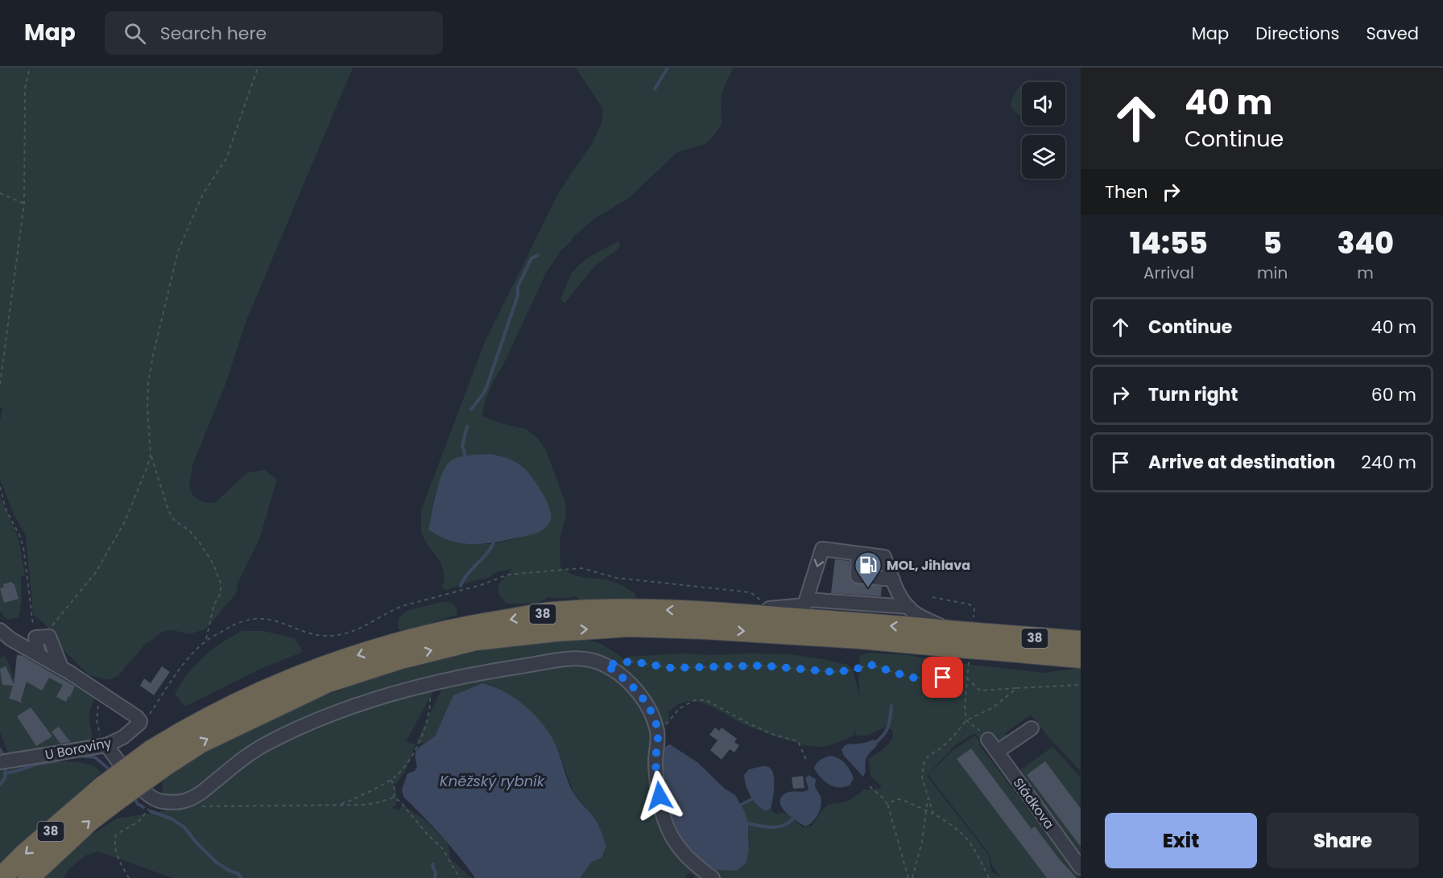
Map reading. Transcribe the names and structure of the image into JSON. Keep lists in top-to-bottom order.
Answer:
{
  "streets": {
    "highway": ["38"],
    "street": ["U Boroviny", "Sládkova"]
  },
  "water": ["Kněžský rybník"],
  "places": {
    "fuel station": ["MOL, Jihlava"]
  },
  "page": {
    "header": "Map",
    "search": "Search here",
    "nav": ["Map", "Directions", "Saved"],
    "turn": ["40 m", "Continue"],
    "then": "Then",
    "eta": [
      "14:55",
      "Arrival",
      "5",
      "min",
      "340",
      "m"
    ],
    "list": [
      {
        "name": "Continue",
        "value": "40 m"
      },
      {
        "name": "Turn right",
        "value": "60 m"
      },
      {
        "name": "Arrive at destination",
        "value": "240 m"
      }
    ],
    "buttons": ["Exit", "Share"]
  }
}
